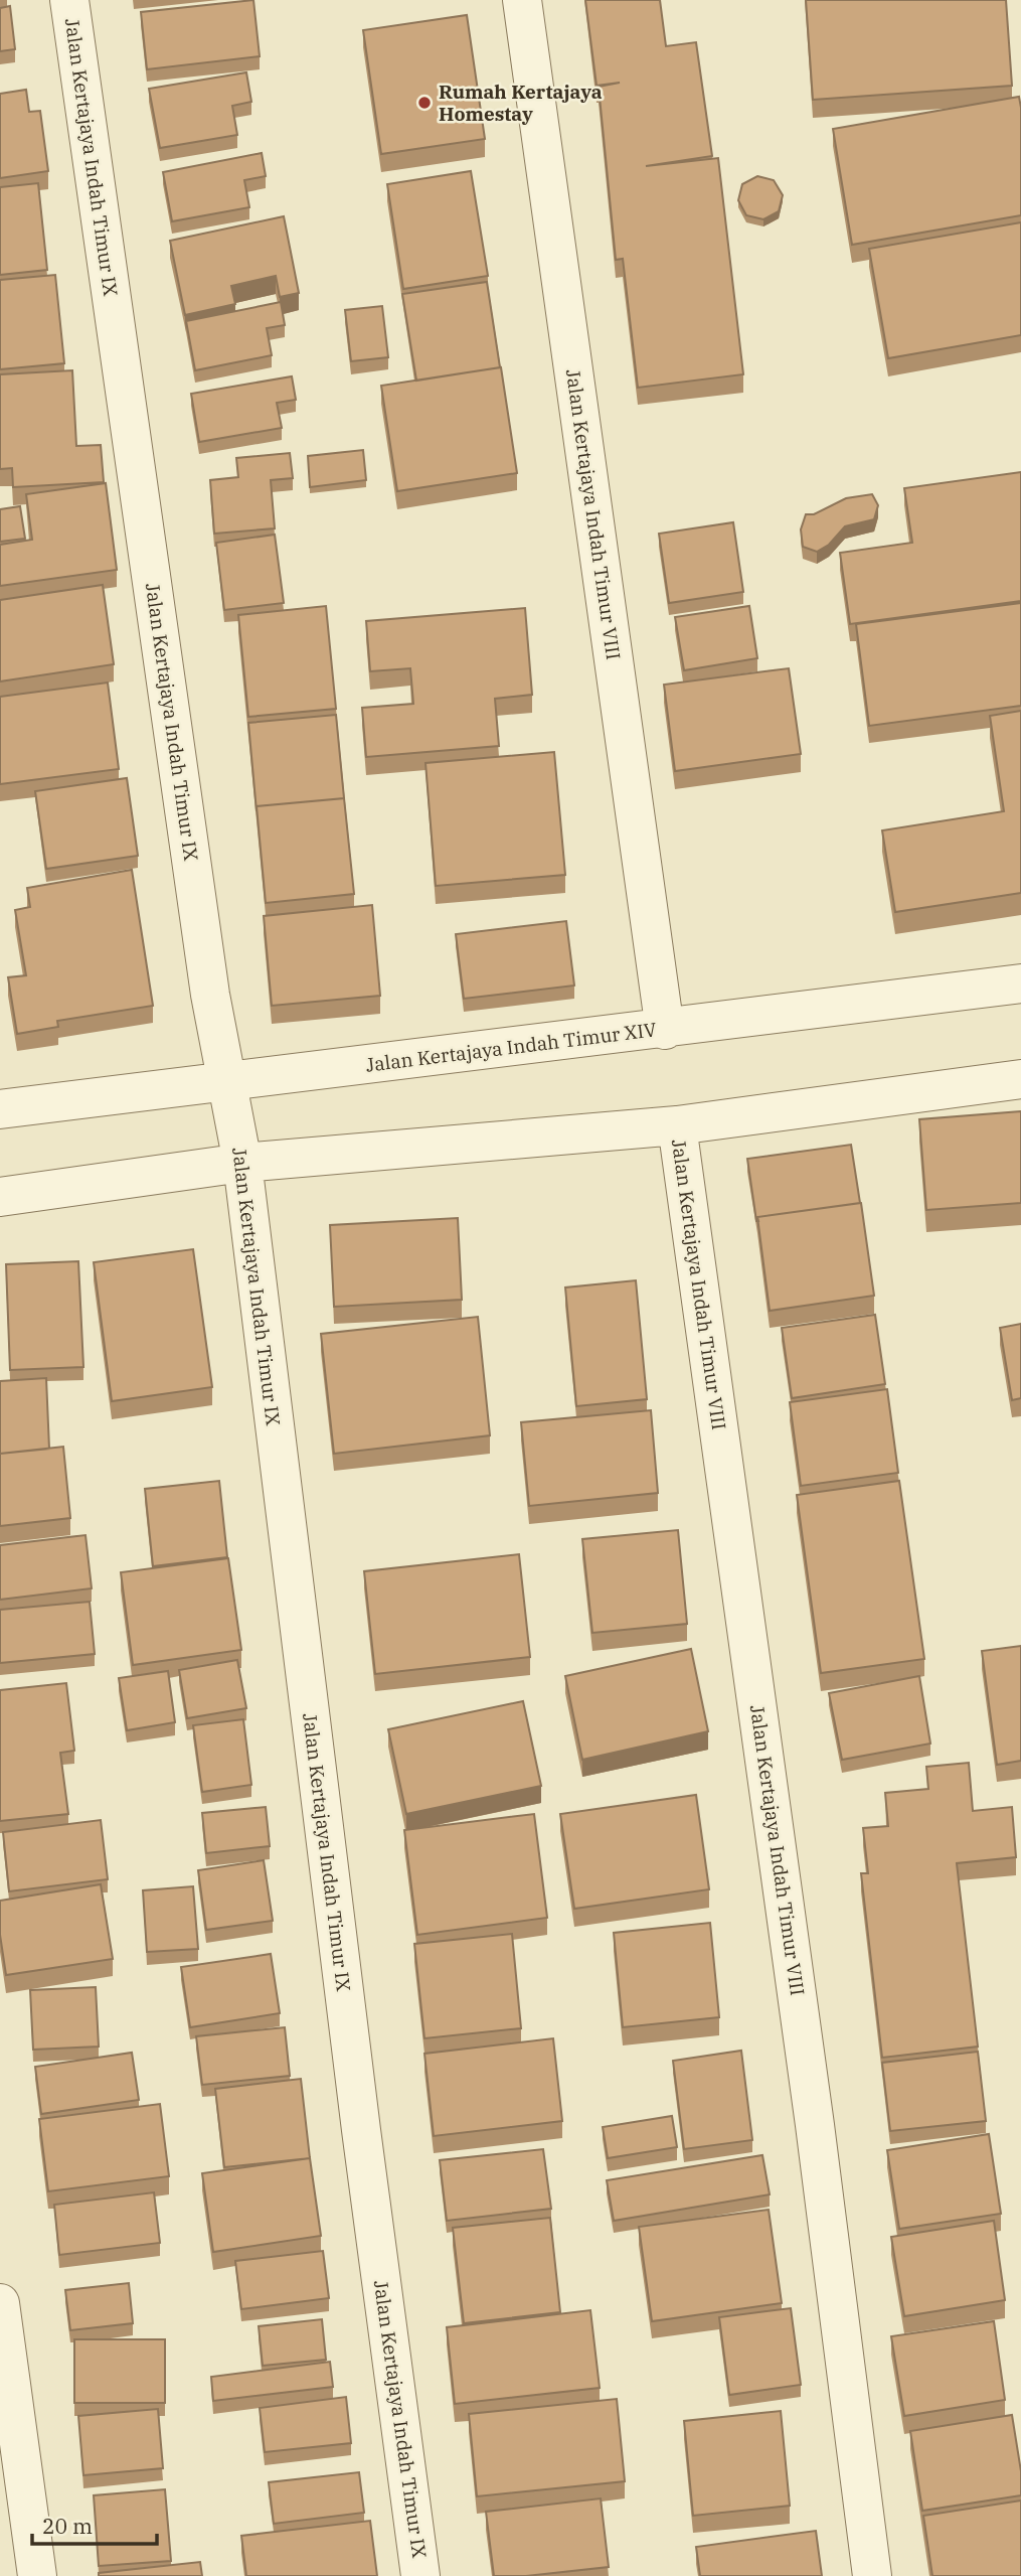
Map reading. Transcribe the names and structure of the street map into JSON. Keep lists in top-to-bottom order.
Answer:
{
  "streets": {
    "street": ["Jalan Kertajaya Indah Timur IX", "Jalan Kertajaya Indah Timur VIII", "Jalan Kertajaya Indah Timur XIV"]
  },
  "crossings": [
    ["Jalan Kertajaya Indah Timur IX", "Jalan Kertajaya Indah Timur XIV"],
    ["Jalan Kertajaya Indah Timur VIII", "Jalan Kertajaya Indah Timur XIV"]
  ],
  "places": ["Rumah Kertajaya Homestay"],
  "scale_bar": "20 m"
}
